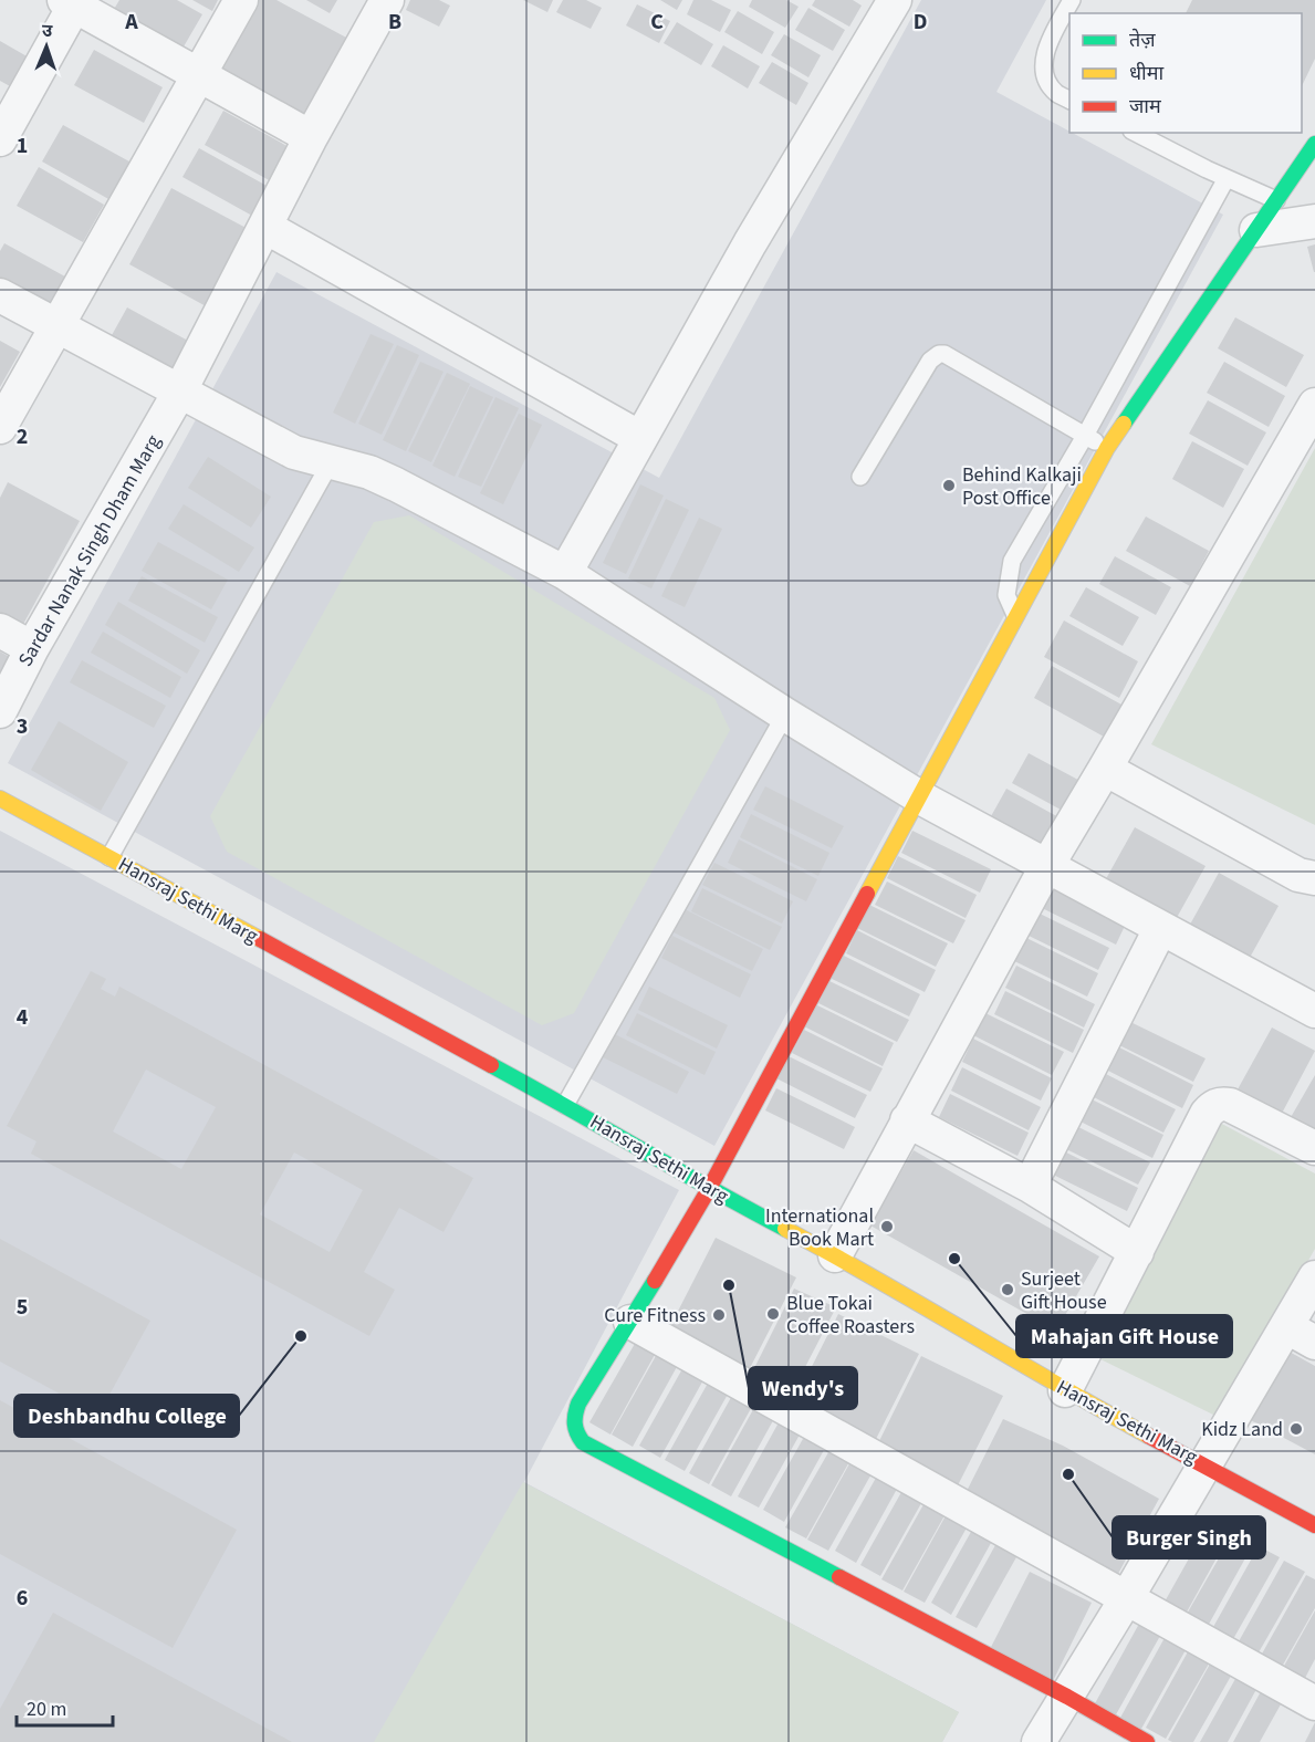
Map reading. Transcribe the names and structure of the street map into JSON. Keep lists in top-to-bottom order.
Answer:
{
  "streets": {
    "street": ["Sardar Nanak Singh Dham Marg", "Hansraj Sethi Marg"]
  },
  "places": [
    "Behind Kalkaji Post Office",
    "International Book Mart",
    "Mahajan Gift House",
    "Wendy's",
    "Surjeet Gift House",
    "Blue Tokai Coffee Roasters",
    "Cure Fitness",
    "Deshbandhu College",
    "Kidz Land",
    "Burger Singh"
  ],
  "legend": ["तेज़", "धीमा", "जाम"],
  "scale_bar": "20 m",
  "north": "top",
  "grid": {
    "columns": [
      "A",
      "B",
      "C",
      "D"
    ],
    "rows": [
      "1",
      "2",
      "3",
      "4",
      "5",
      "6"
    ]
  }
}
